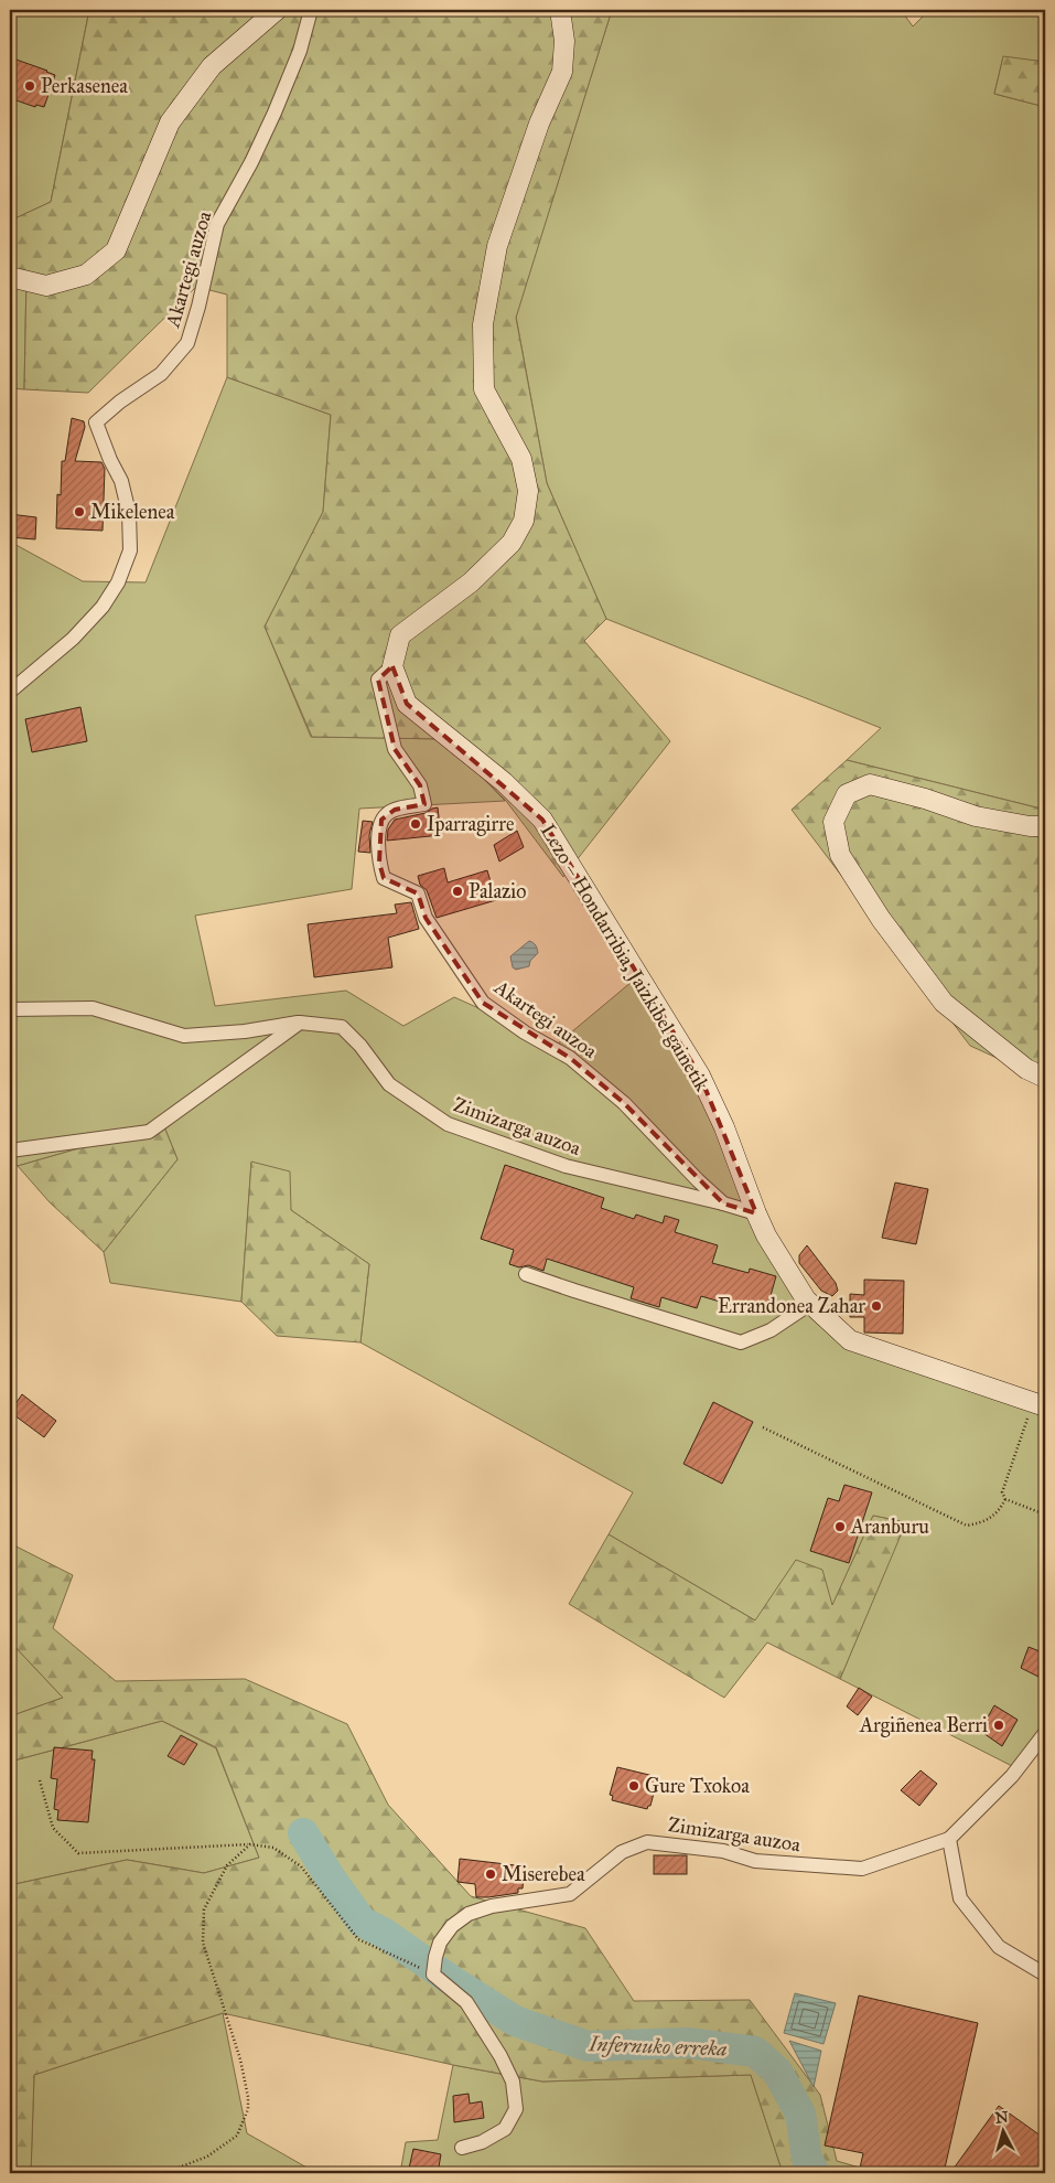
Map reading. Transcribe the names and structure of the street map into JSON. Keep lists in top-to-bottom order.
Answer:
{
  "streets": {
    "street": ["Akartegi auzoa", "Lezo – Hondarribia, Jaizkibel gainetik", "Zimizarga auzoa"]
  },
  "crossings": [
    ["Akartegi auzoa", "Lezo – Hondarribia, Jaizkibel gainetik"],
    ["Akartegi auzoa", "Zimizarga auzoa"]
  ],
  "water": ["Infernuko erreka"],
  "places": [
    "Perkasenea",
    "Mikelenea",
    "Iparragirre",
    "Palazio",
    "Errandonea Zahar",
    "Aranburu",
    "Argiñenea Berri",
    "Gure Txokoa",
    "Miserebea"
  ],
  "north": "top"
}
